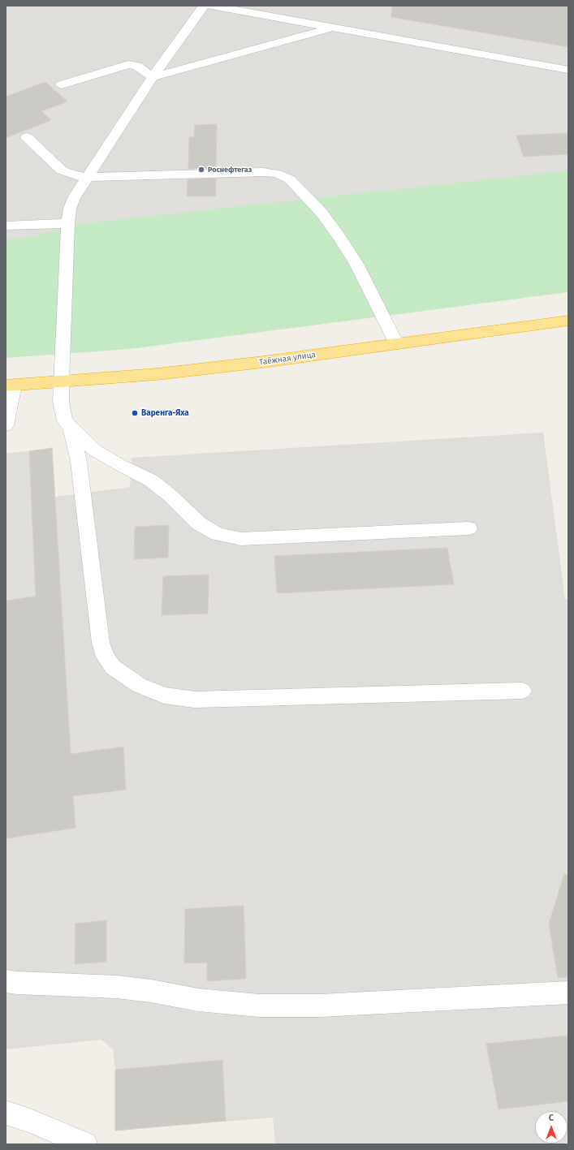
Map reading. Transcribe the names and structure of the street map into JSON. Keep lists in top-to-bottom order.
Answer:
{
  "streets": {
    "highway": ["Таёжная улица"]
  },
  "places": ["Роснефтегаз", "Варенга-Яха"],
  "north": "top"
}
